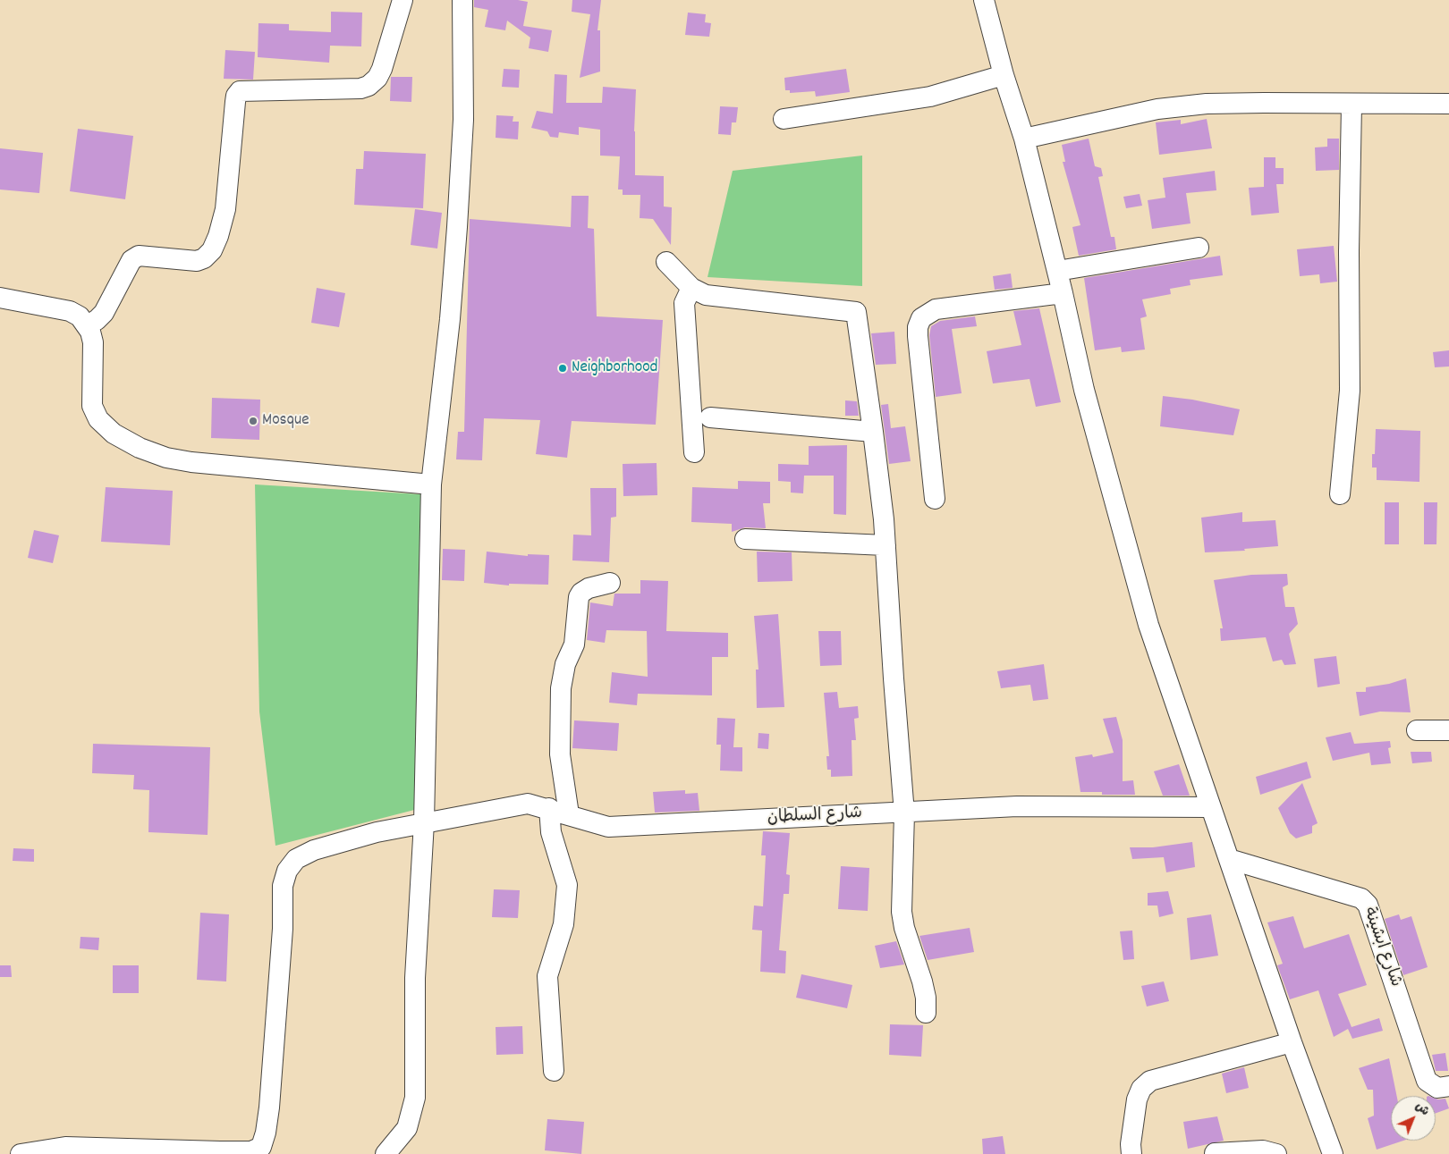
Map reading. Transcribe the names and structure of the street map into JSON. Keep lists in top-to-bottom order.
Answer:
{
  "streets": {
    "street": ["شارع السلطان", "شارع ابشينة"]
  },
  "places": ["Neighborhood", "Mosque"],
  "north": "top right"
}
